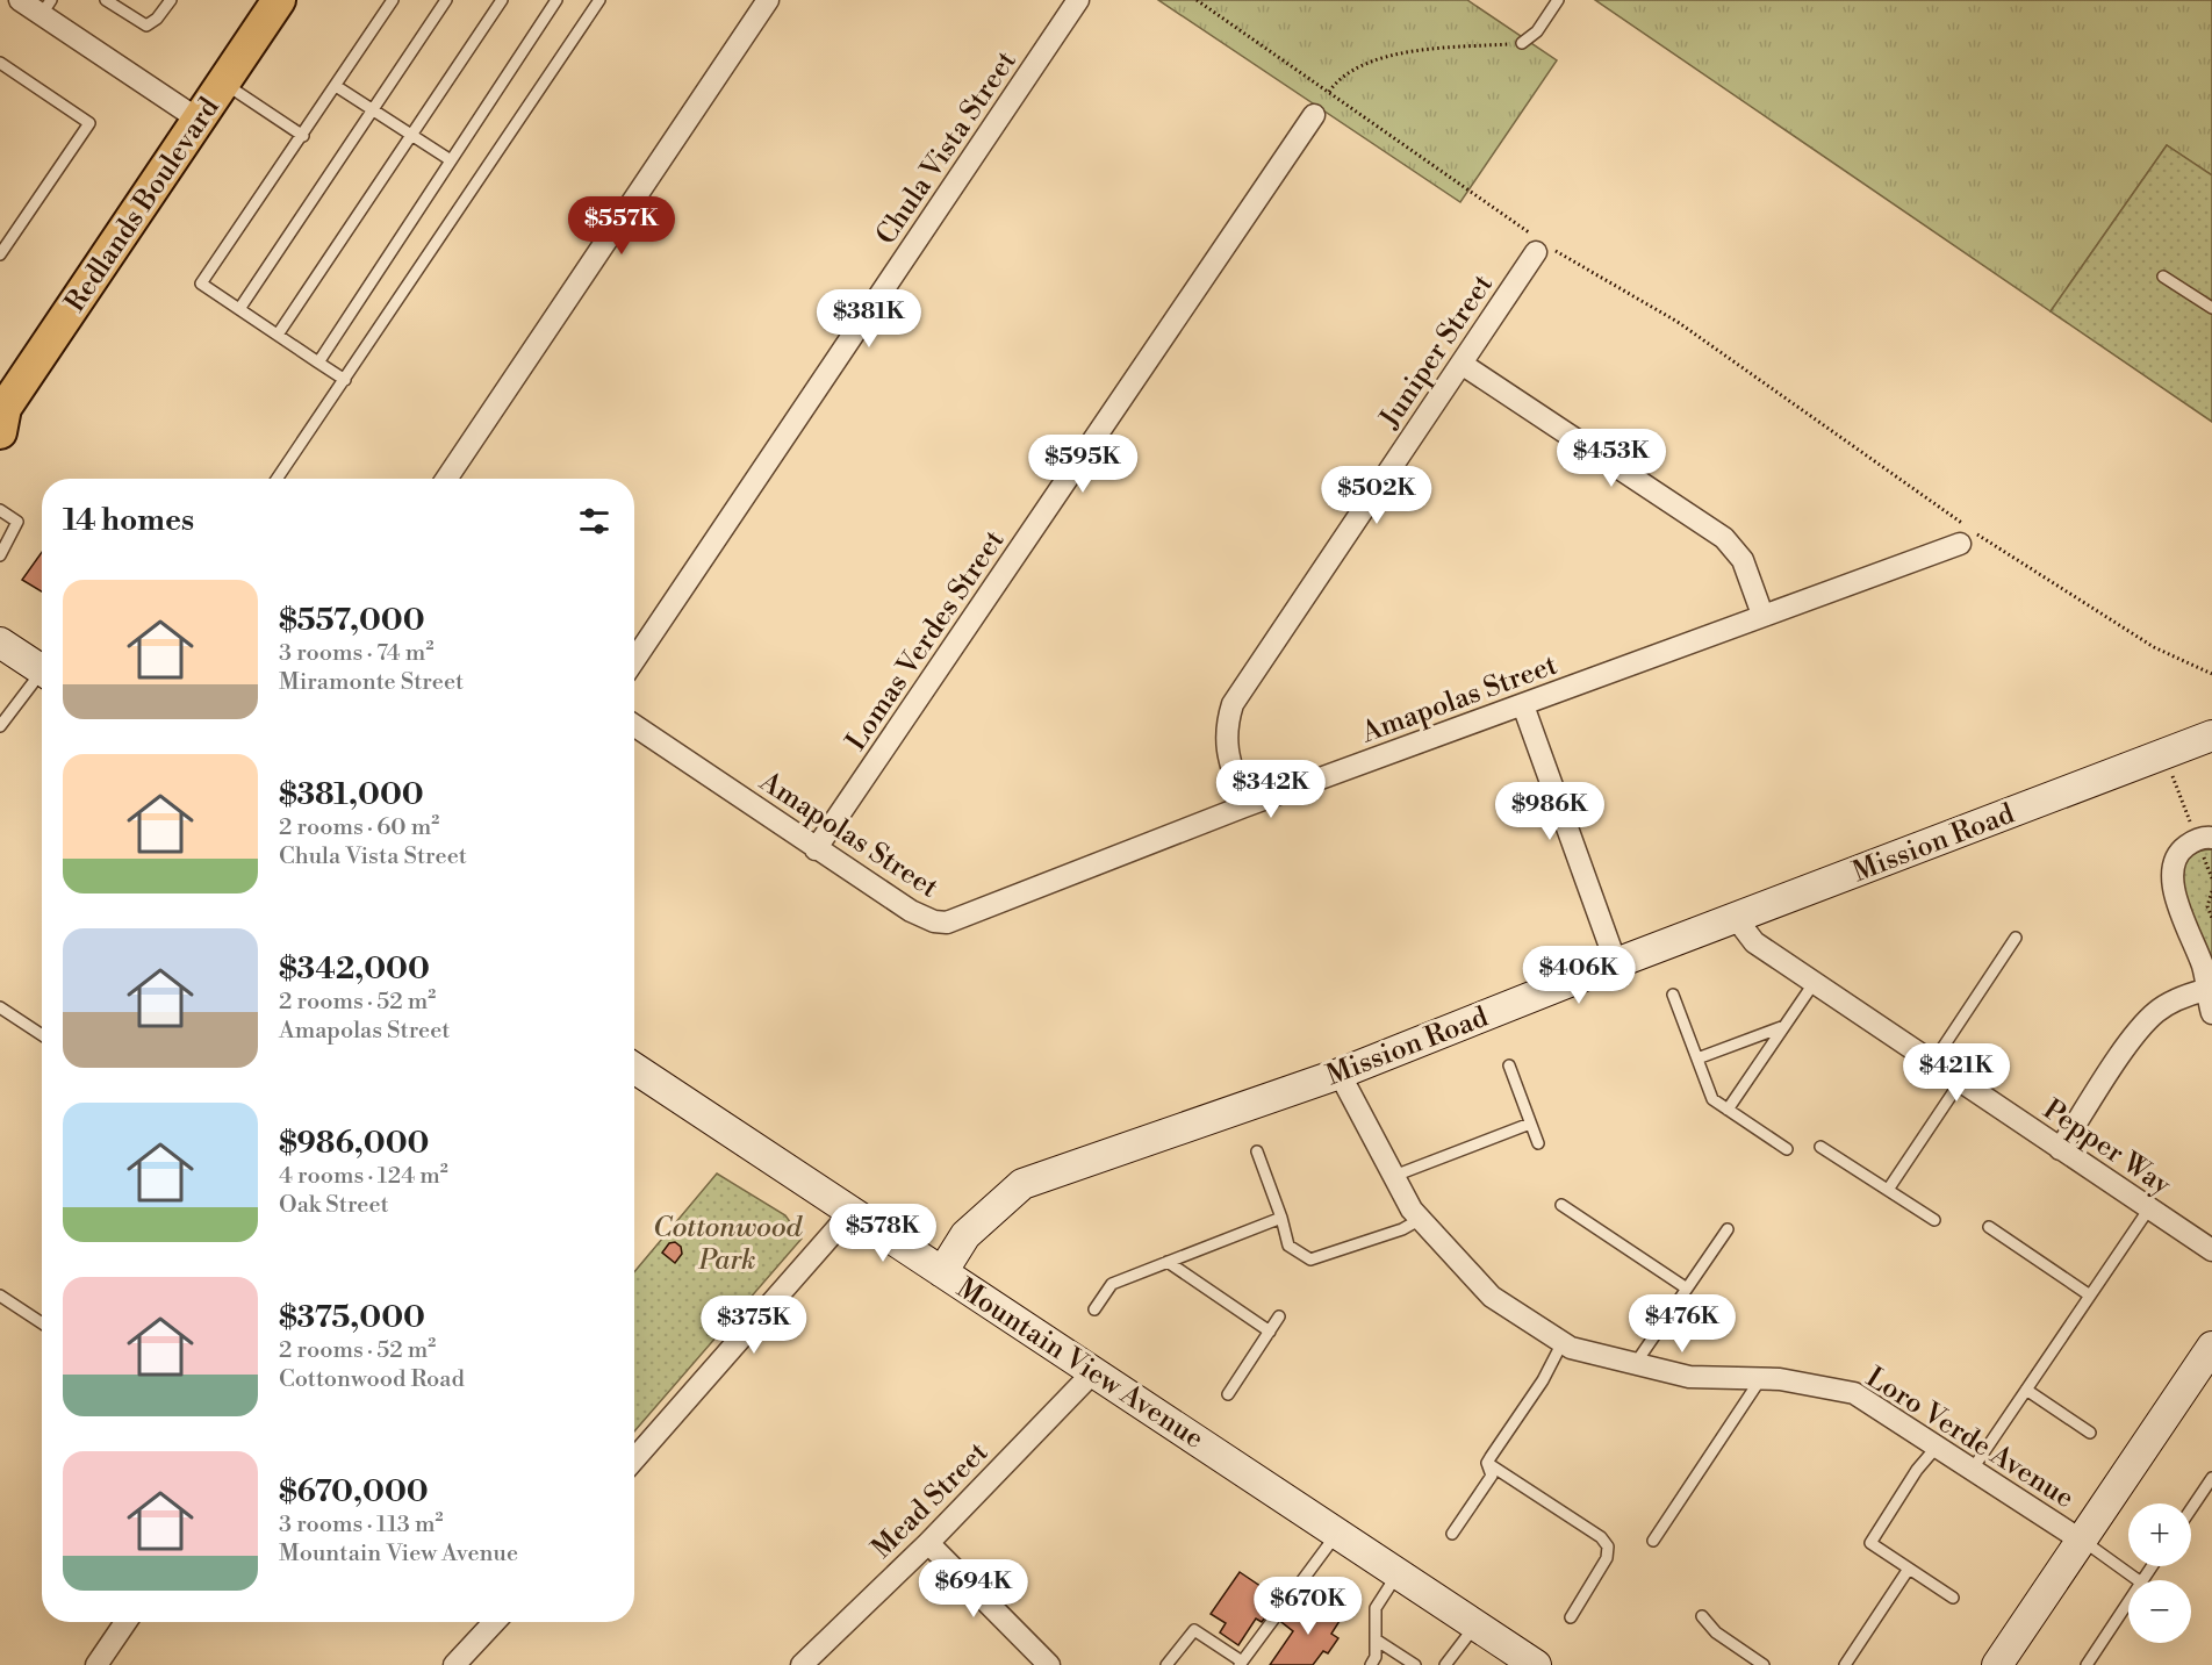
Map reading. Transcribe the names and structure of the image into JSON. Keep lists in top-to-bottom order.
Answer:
{
  "streets": {
    "main road": ["Redlands Boulevard"],
    "street": [
      "Chula Vista Street",
      "Juniper Street",
      "Lomas Verdes Street",
      "Amapolas Street",
      "Mission Road",
      "Pepper Way",
      "Mountain View Avenue",
      "Loro Verde Avenue",
      "Mead Street"
    ]
  },
  "crossings": [
    ["Juniper Street", "Amapolas Street"],
    ["Lomas Verdes Street", "Amapolas Street"],
    ["Mission Road", "Pepper Way"],
    ["Mission Road", "Mountain View Avenue"],
    ["Mission Road", "Loro Verde Avenue"],
    ["Mountain View Avenue", "Mead Street"]
  ],
  "parks": ["Cottonwood Park"],
  "page": {
    "price": [
      "$557K",
      "$381K",
      "$453K",
      "$595K",
      "$502K",
      "$342K",
      "$986K",
      "$406K",
      "$421K",
      "$578K",
      "$476K",
      "$375K",
      "$694K",
      "$670K"
    ],
    "heading": "14 homes",
    "list": [
      {
        "name": "$557,000",
        "note": "3 rooms · 74 m² · Miramonte Street"
      },
      {
        "name": "$381,000",
        "note": "2 rooms · 60 m² · Chula Vista Street"
      },
      {
        "name": "$342,000",
        "note": "2 rooms · 52 m² · Amapolas Street"
      },
      {
        "name": "$986,000",
        "note": "4 rooms · 124 m² · Oak Street"
      },
      {
        "name": "$375,000",
        "note": "2 rooms · 52 m² · Cottonwood Road"
      },
      {
        "name": "$670,000",
        "note": "3 rooms · 113 m² · Mountain View Avenue"
      }
    ],
    "map_buttons": ["+", "−"]
  }
}
